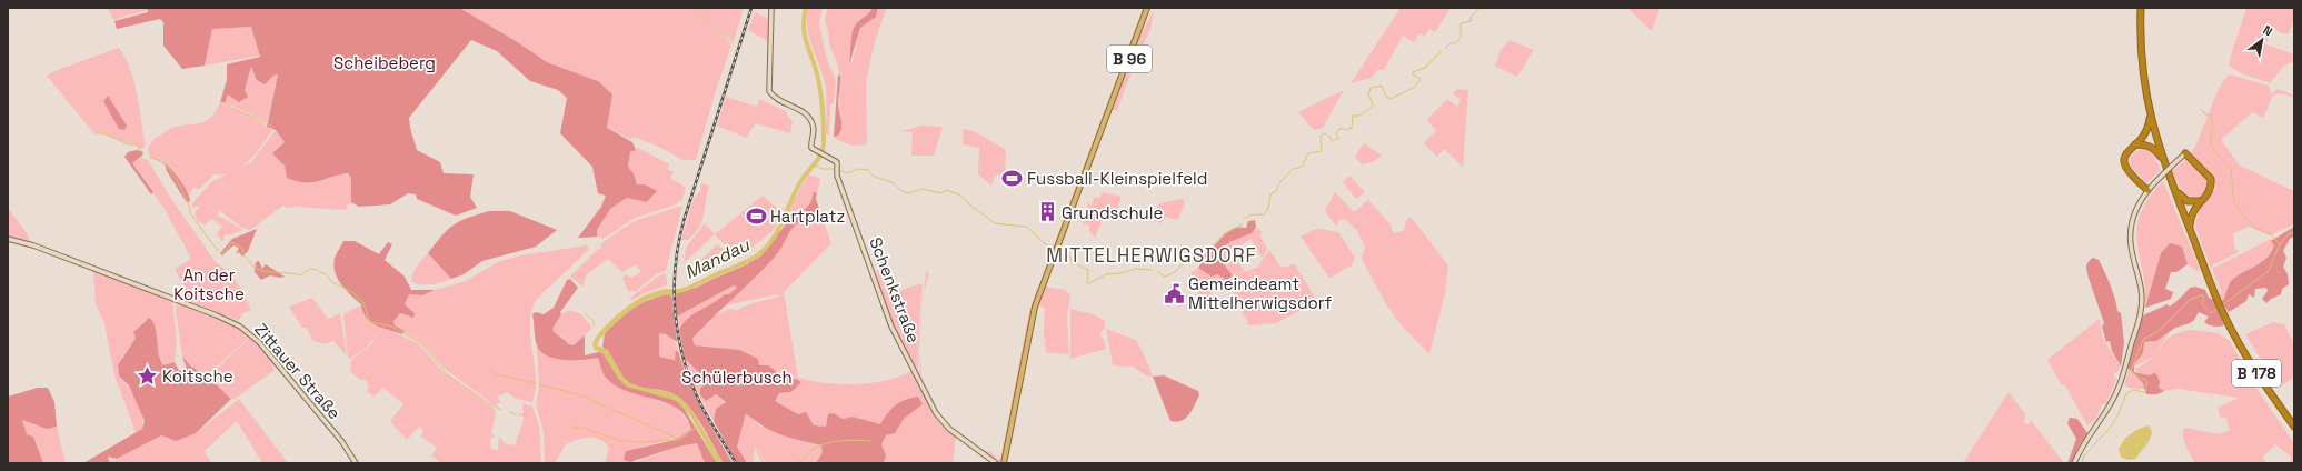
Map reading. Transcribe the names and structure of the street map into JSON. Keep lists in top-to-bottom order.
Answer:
{
  "streets": {
    "highway": ["B 178"],
    "main road": ["B 96", "Schenkstraße", "Zittauer Straße"]
  },
  "districts": ["MITTELHERWIGSDORF"],
  "water": ["Mandau"],
  "parks": ["Scheibeberg", "An der Koitsche", "Schülerbusch"],
  "places": {
    "sports": ["Fussball-Kleinspielfeld", "Hartplatz"],
    "building": ["Grundschule"],
    "public building": ["Gemeindeamt Mittelherwigsdorf"],
    "place": ["Koitsche"]
  },
  "north": "top right"
}
